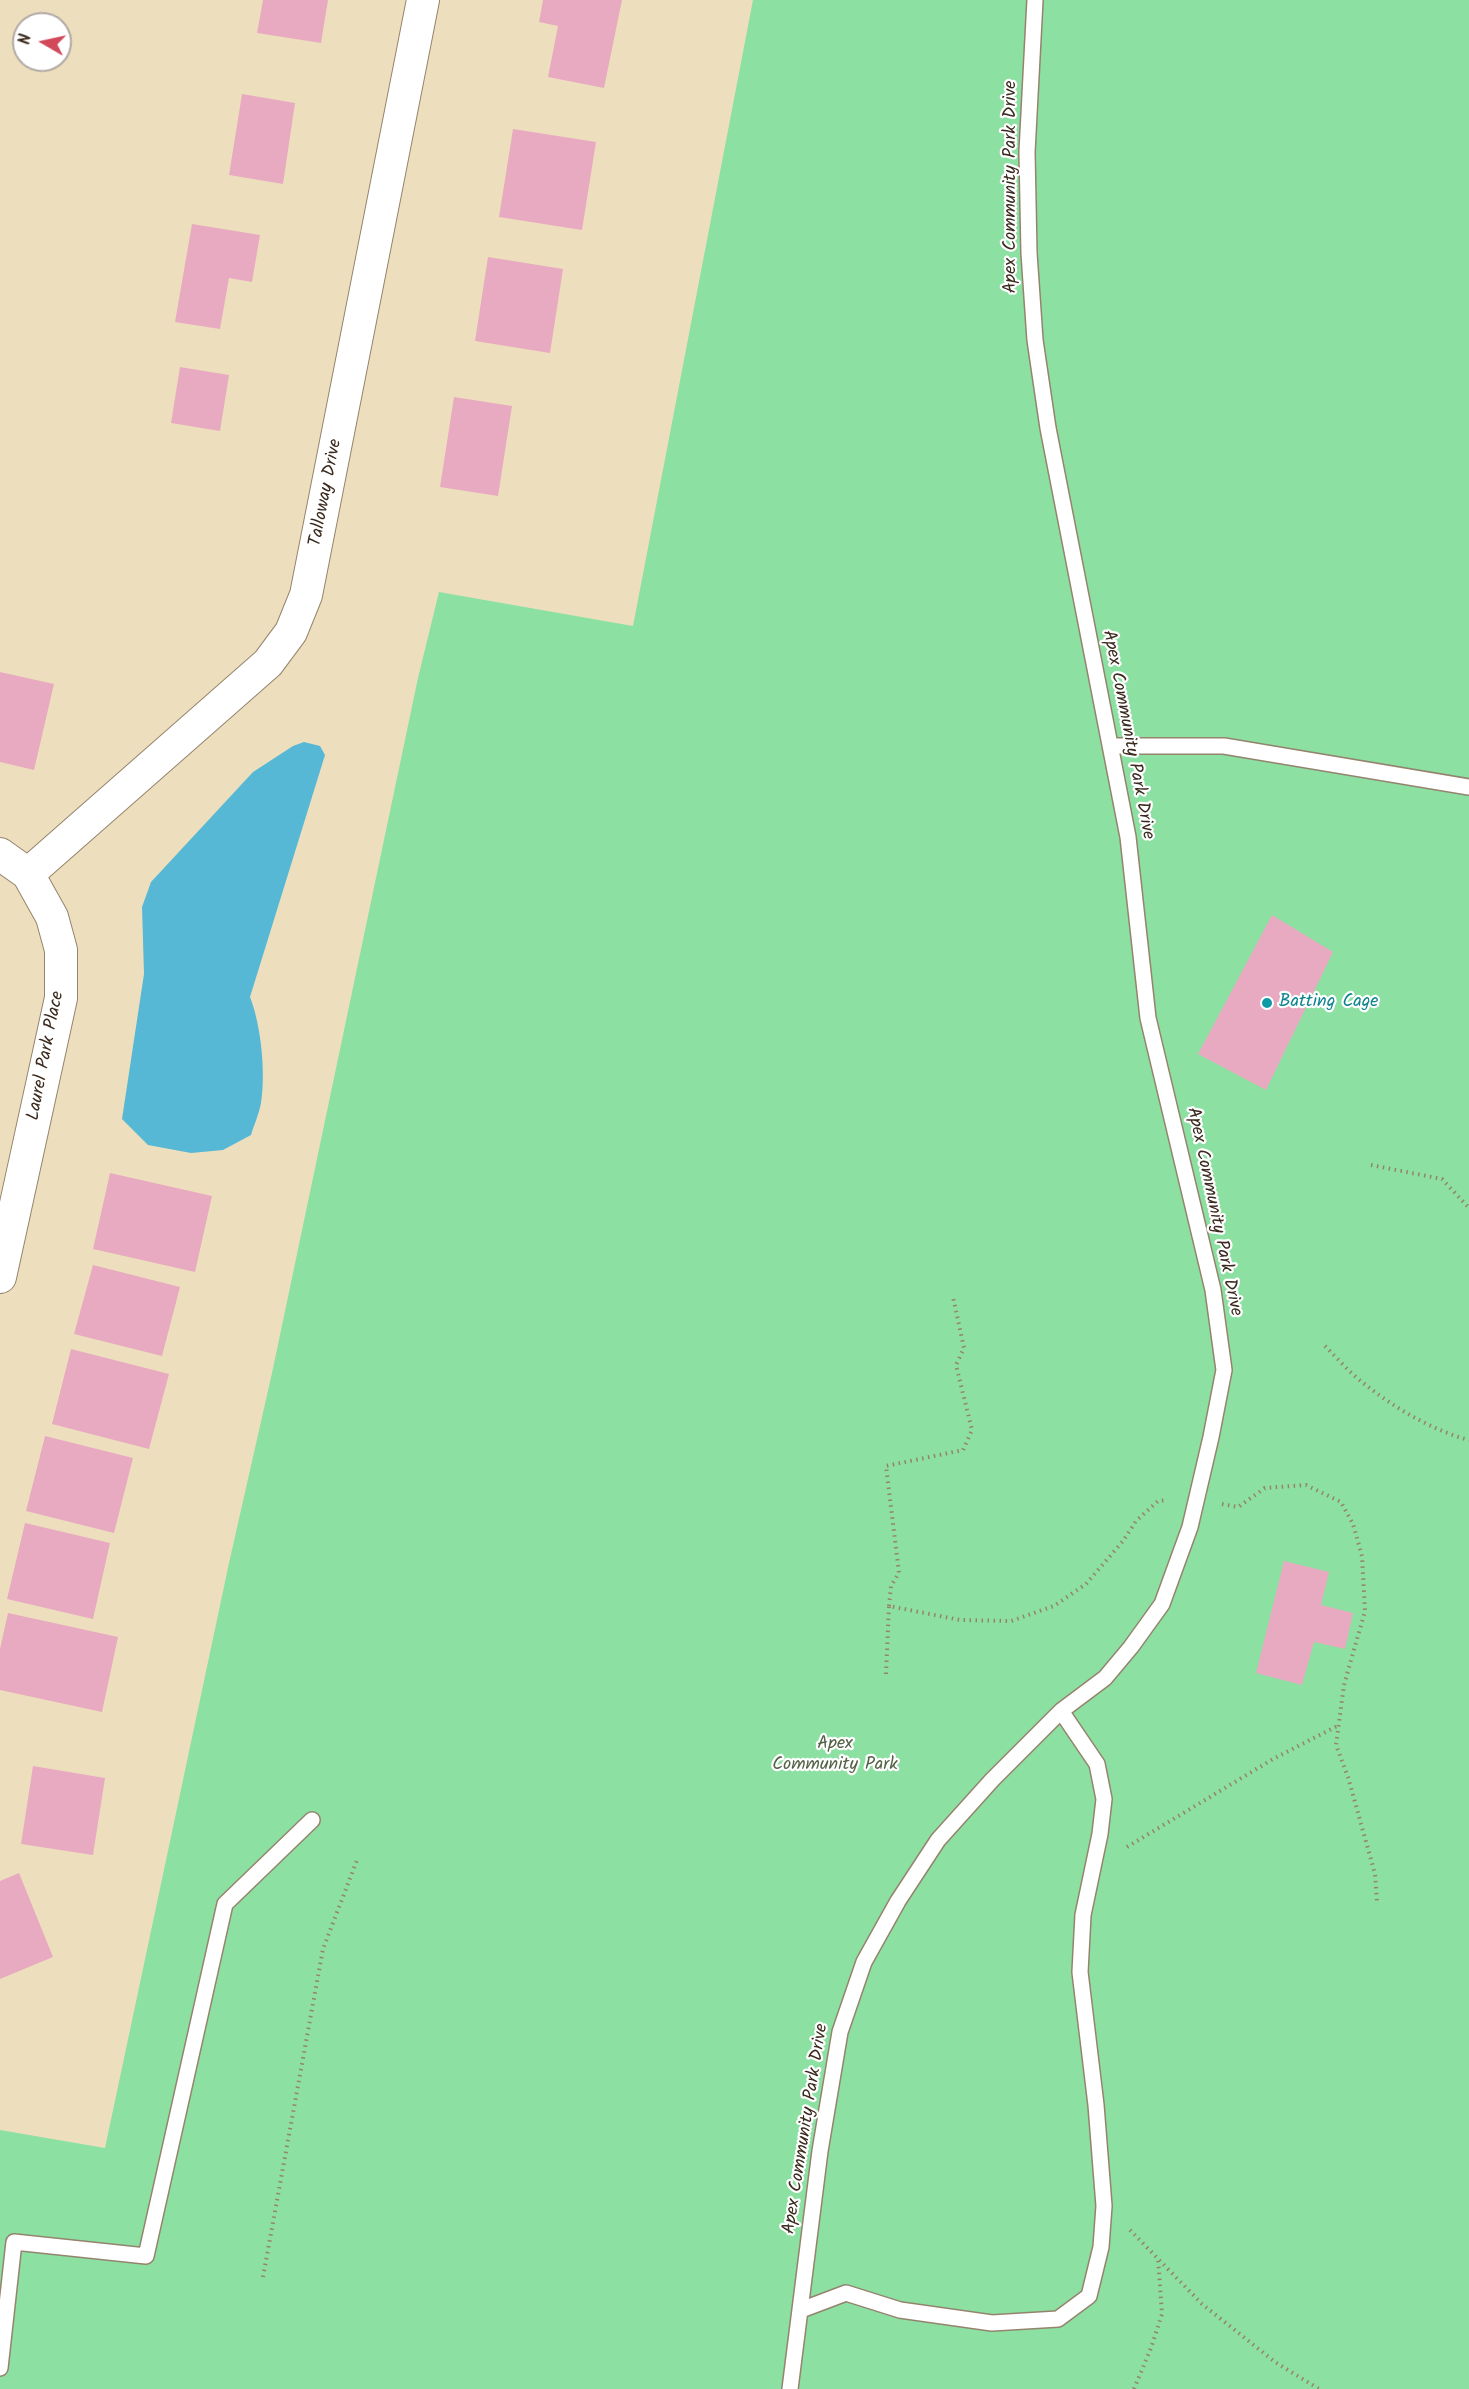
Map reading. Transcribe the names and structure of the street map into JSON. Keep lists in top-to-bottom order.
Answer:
{
  "streets": {
    "street": ["Talloway Drive", "Laurel Park Place"],
    "lane": ["Apex Community Park Drive"]
  },
  "crossings": [
    ["Talloway Drive", "Laurel Park Place"]
  ],
  "parks": ["Apex Community Park"],
  "places": ["Batting Cage"],
  "north": "left"
}
